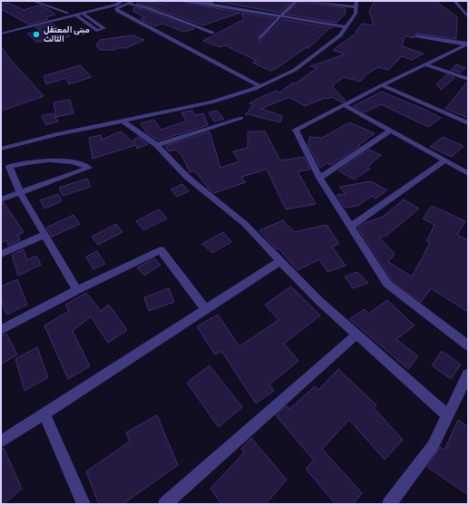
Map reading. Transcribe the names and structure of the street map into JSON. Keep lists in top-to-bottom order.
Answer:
{
  "places": ["مبنى المعتقل الثالث"]
}
